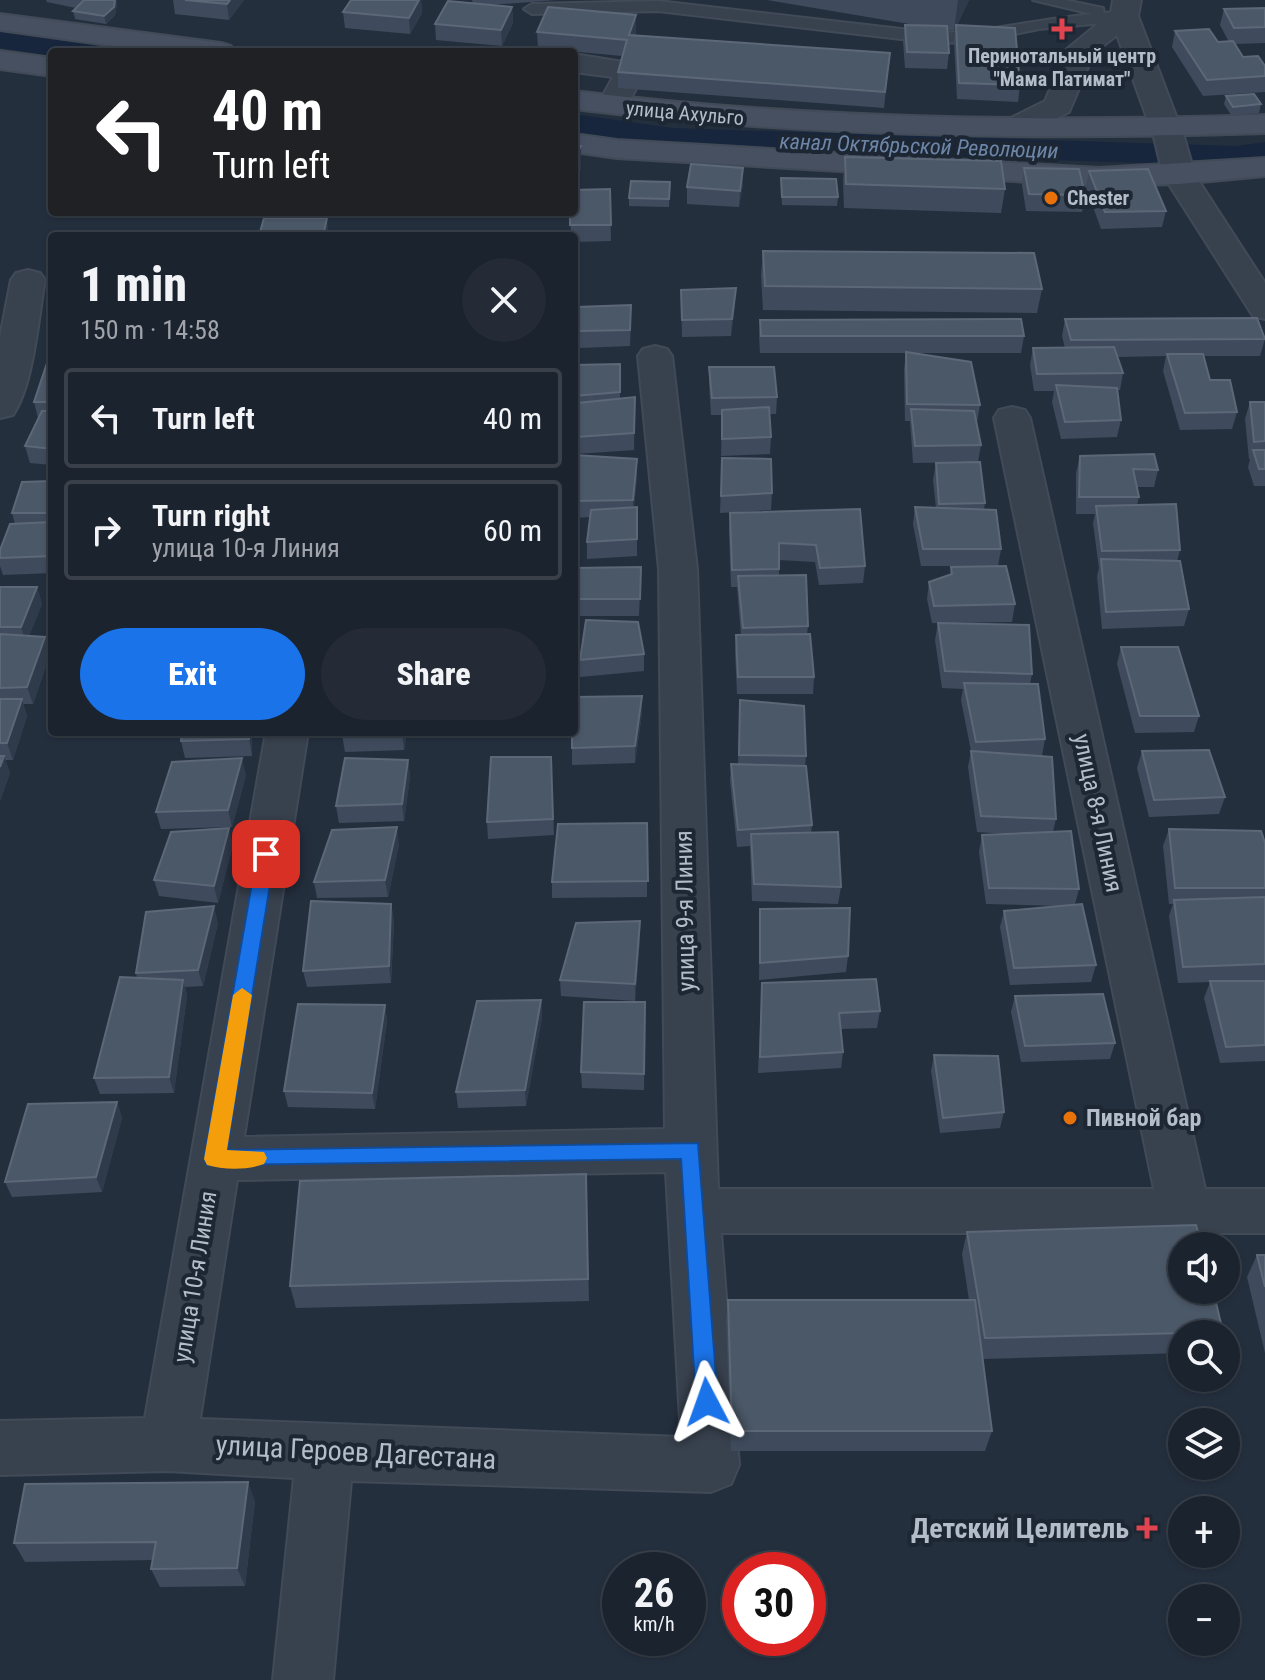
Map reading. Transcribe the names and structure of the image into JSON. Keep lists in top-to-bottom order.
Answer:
{
  "streets": {
    "main road": ["улица Ахульго"],
    "street": [
      "улица 8-я Линия",
      "улица 9-я Линия",
      "улица 10-я Линия",
      "улица Героев Дагестана"
    ]
  },
  "crossings": [
    ["улица 9-я Линия", "улица Героев Дагестана"],
    ["улица 10-я Линия", "улица Героев Дагестана"]
  ],
  "water": ["канал Октябрьской Революции"],
  "places": {
    "health": ["Перинотальный центр \"Мама Патимат\"", "Детский Целитель"],
    "other": ["Chester", "Пивной бар"]
  },
  "page": {
    "turn": ["40 m", "Turn left"],
    "heading": ["1 min", "150 m · 14:58"],
    "list": [
      {
        "name": "Turn left",
        "value": "40 m"
      },
      {
        "name": "Turn right",
        "note": "улица 10-я Линия",
        "value": "60 m"
      }
    ],
    "buttons": ["Exit", "Share"],
    "map_buttons": ["+", "−"],
    "speed": "26 km/h",
    "limit": "30"
  }
}
